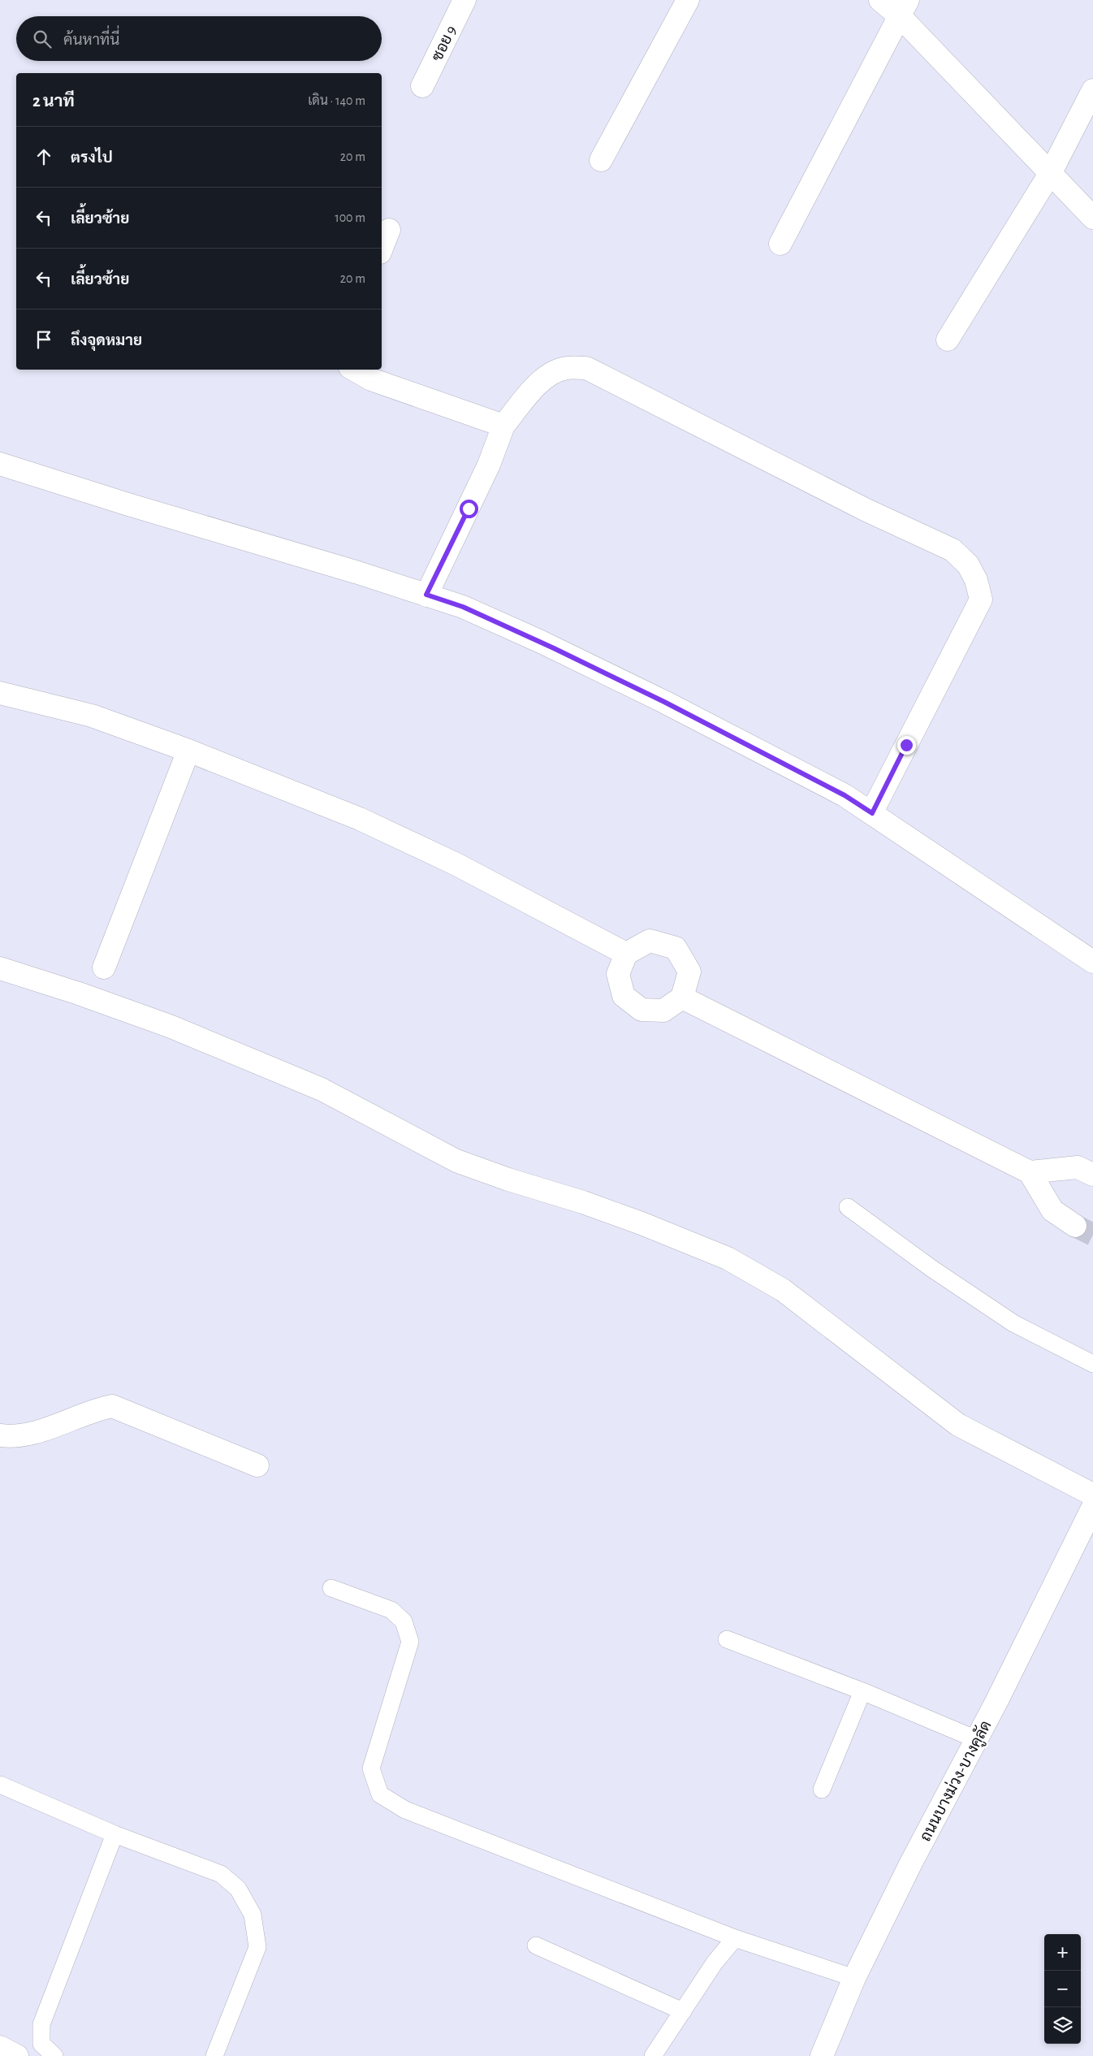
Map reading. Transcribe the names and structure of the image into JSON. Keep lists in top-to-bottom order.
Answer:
{
  "streets": {
    "street": ["ซอย 9", "ถนนบางม่วง-บางคูลัด"]
  },
  "page": {
    "search": "ค้นหาที่นี่",
    "heading": ["2 นาที", "เดิน · 140 m"],
    "list": [
      ["ตรงไป", "20 m"],
      ["เลี้ยวซ้าย", "100 m"],
      ["เลี้ยวซ้าย", "20 m"],
      "ถึงจุดหมาย"
    ],
    "map_buttons": ["+", "−"]
  }
}
